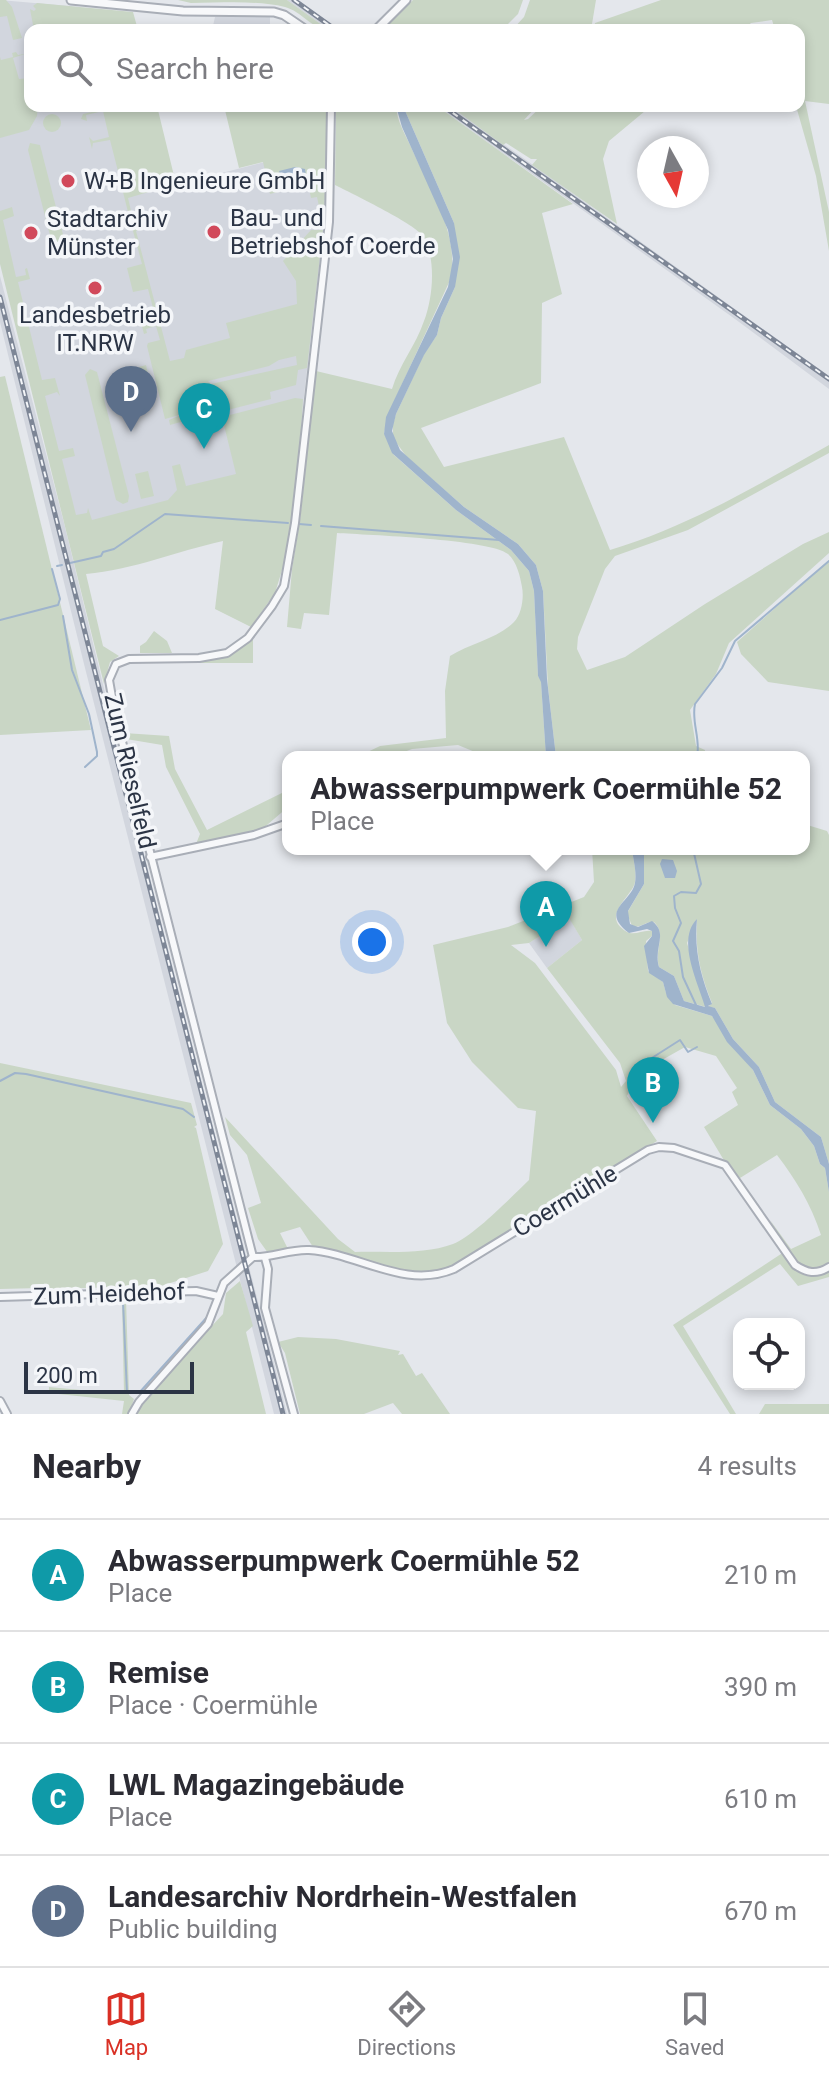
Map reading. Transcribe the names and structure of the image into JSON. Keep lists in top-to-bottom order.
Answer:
{
  "streets": {
    "street": ["Zum Rieselfeld", "Coermühle", "Zum Heidehof"]
  },
  "crossings": [
    ["Zum Rieselfeld", "Coermühle"]
  ],
  "places": [
    "W+B Ingenieure GmbH",
    "Bau- und Betriebshof Coerde",
    "Stadtarchiv Münster",
    "Landesbetrieb IT.NRW"
  ],
  "scale_bar": "200 m",
  "north": "bottom",
  "page": {
    "search": "Search here",
    "pins": [
      "D",
      "C",
      "A",
      "B"
    ],
    "popup": ["Abwasserpumpwerk Coermühle 52", "Place"],
    "scale": "200 m",
    "heading": ["Nearby", "4 results"],
    "list": [
      {
        "mark": "A",
        "name": "Abwasserpumpwerk Coermühle 52",
        "note": "Place",
        "value": "210 m"
      },
      {
        "mark": "B",
        "name": "Remise",
        "note": "Place · Coermühle",
        "value": "390 m"
      },
      {
        "mark": "C",
        "name": "LWL Magazingebäude",
        "note": "Place",
        "value": "610 m"
      },
      {
        "mark": "D",
        "name": "Landesarchiv Nordrhein-Westfalen",
        "note": "Public building",
        "value": "670 m"
      }
    ],
    "nav": ["Map", "Directions", "Saved"]
  }
}
